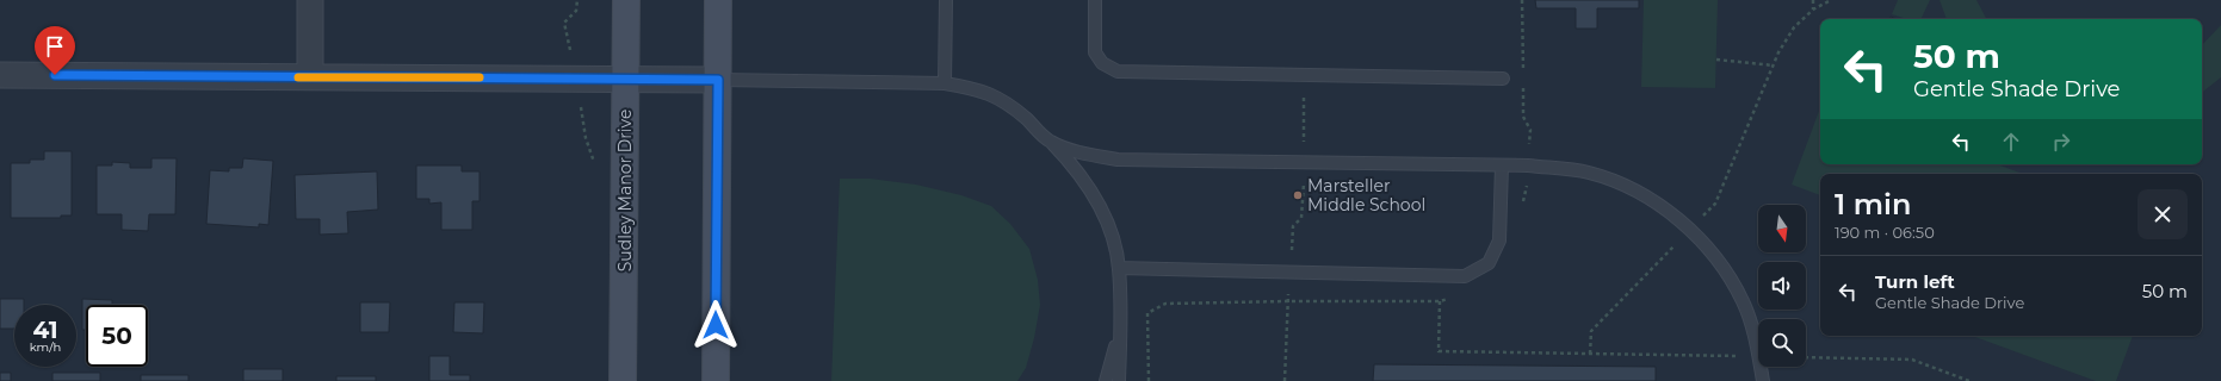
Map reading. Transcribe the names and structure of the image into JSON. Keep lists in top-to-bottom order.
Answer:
{
  "streets": {
    "main road": ["Sudley Manor Drive"]
  },
  "places": ["Marsteller Middle School"],
  "north": "bottom",
  "page": {
    "turn": ["50 m", "Gentle Shade Drive"],
    "heading": ["1 min", "190 m · 06:50"],
    "list": [
      {
        "name": "Turn left",
        "note": "Gentle Shade Drive",
        "value": "50 m"
      }
    ],
    "speed": "41 km/h",
    "limit": "50"
  }
}
